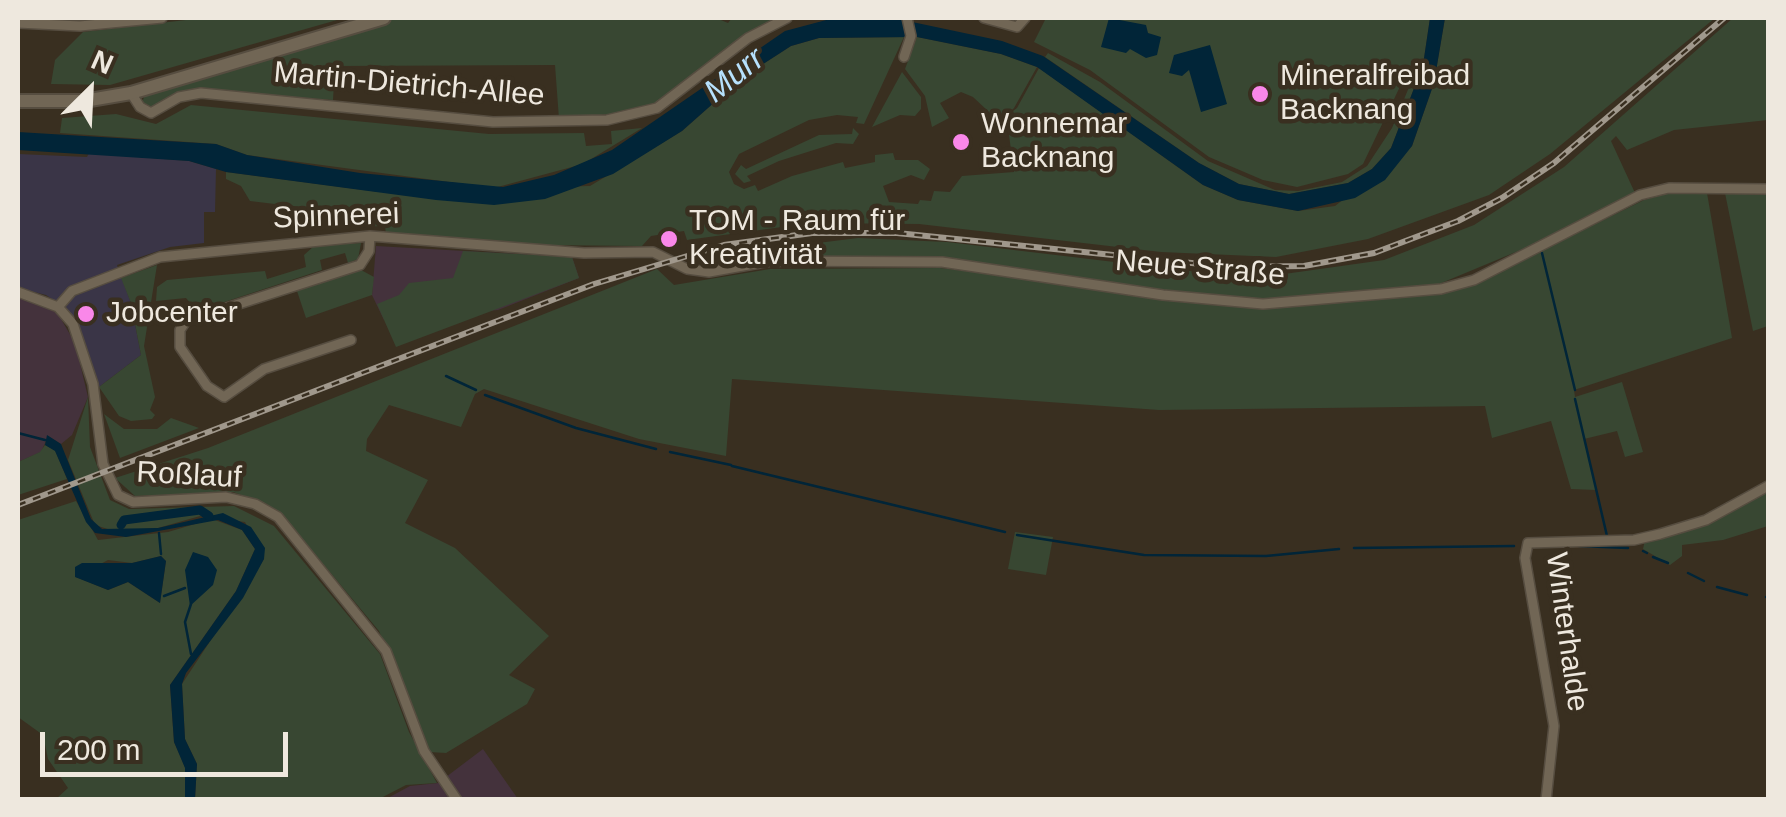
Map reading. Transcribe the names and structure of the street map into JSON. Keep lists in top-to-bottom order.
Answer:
{
  "streets": {
    "street": [
      "Martin-Dietrich-Allee",
      "Spinnerei",
      "Neue Straße",
      "Roßlauf",
      "Winterhalde"
    ]
  },
  "crossings": [
    ["Spinnerei", "Neue Straße"],
    ["Spinnerei", "Roßlauf"]
  ],
  "water": ["Murr"],
  "places": [
    "Mineralfreibad Backnang",
    "Wonnemar Backnang",
    "TOM - Raum für Kreativität",
    "Jobcenter"
  ],
  "scale_bar": "200 m",
  "north": "top right"
}
